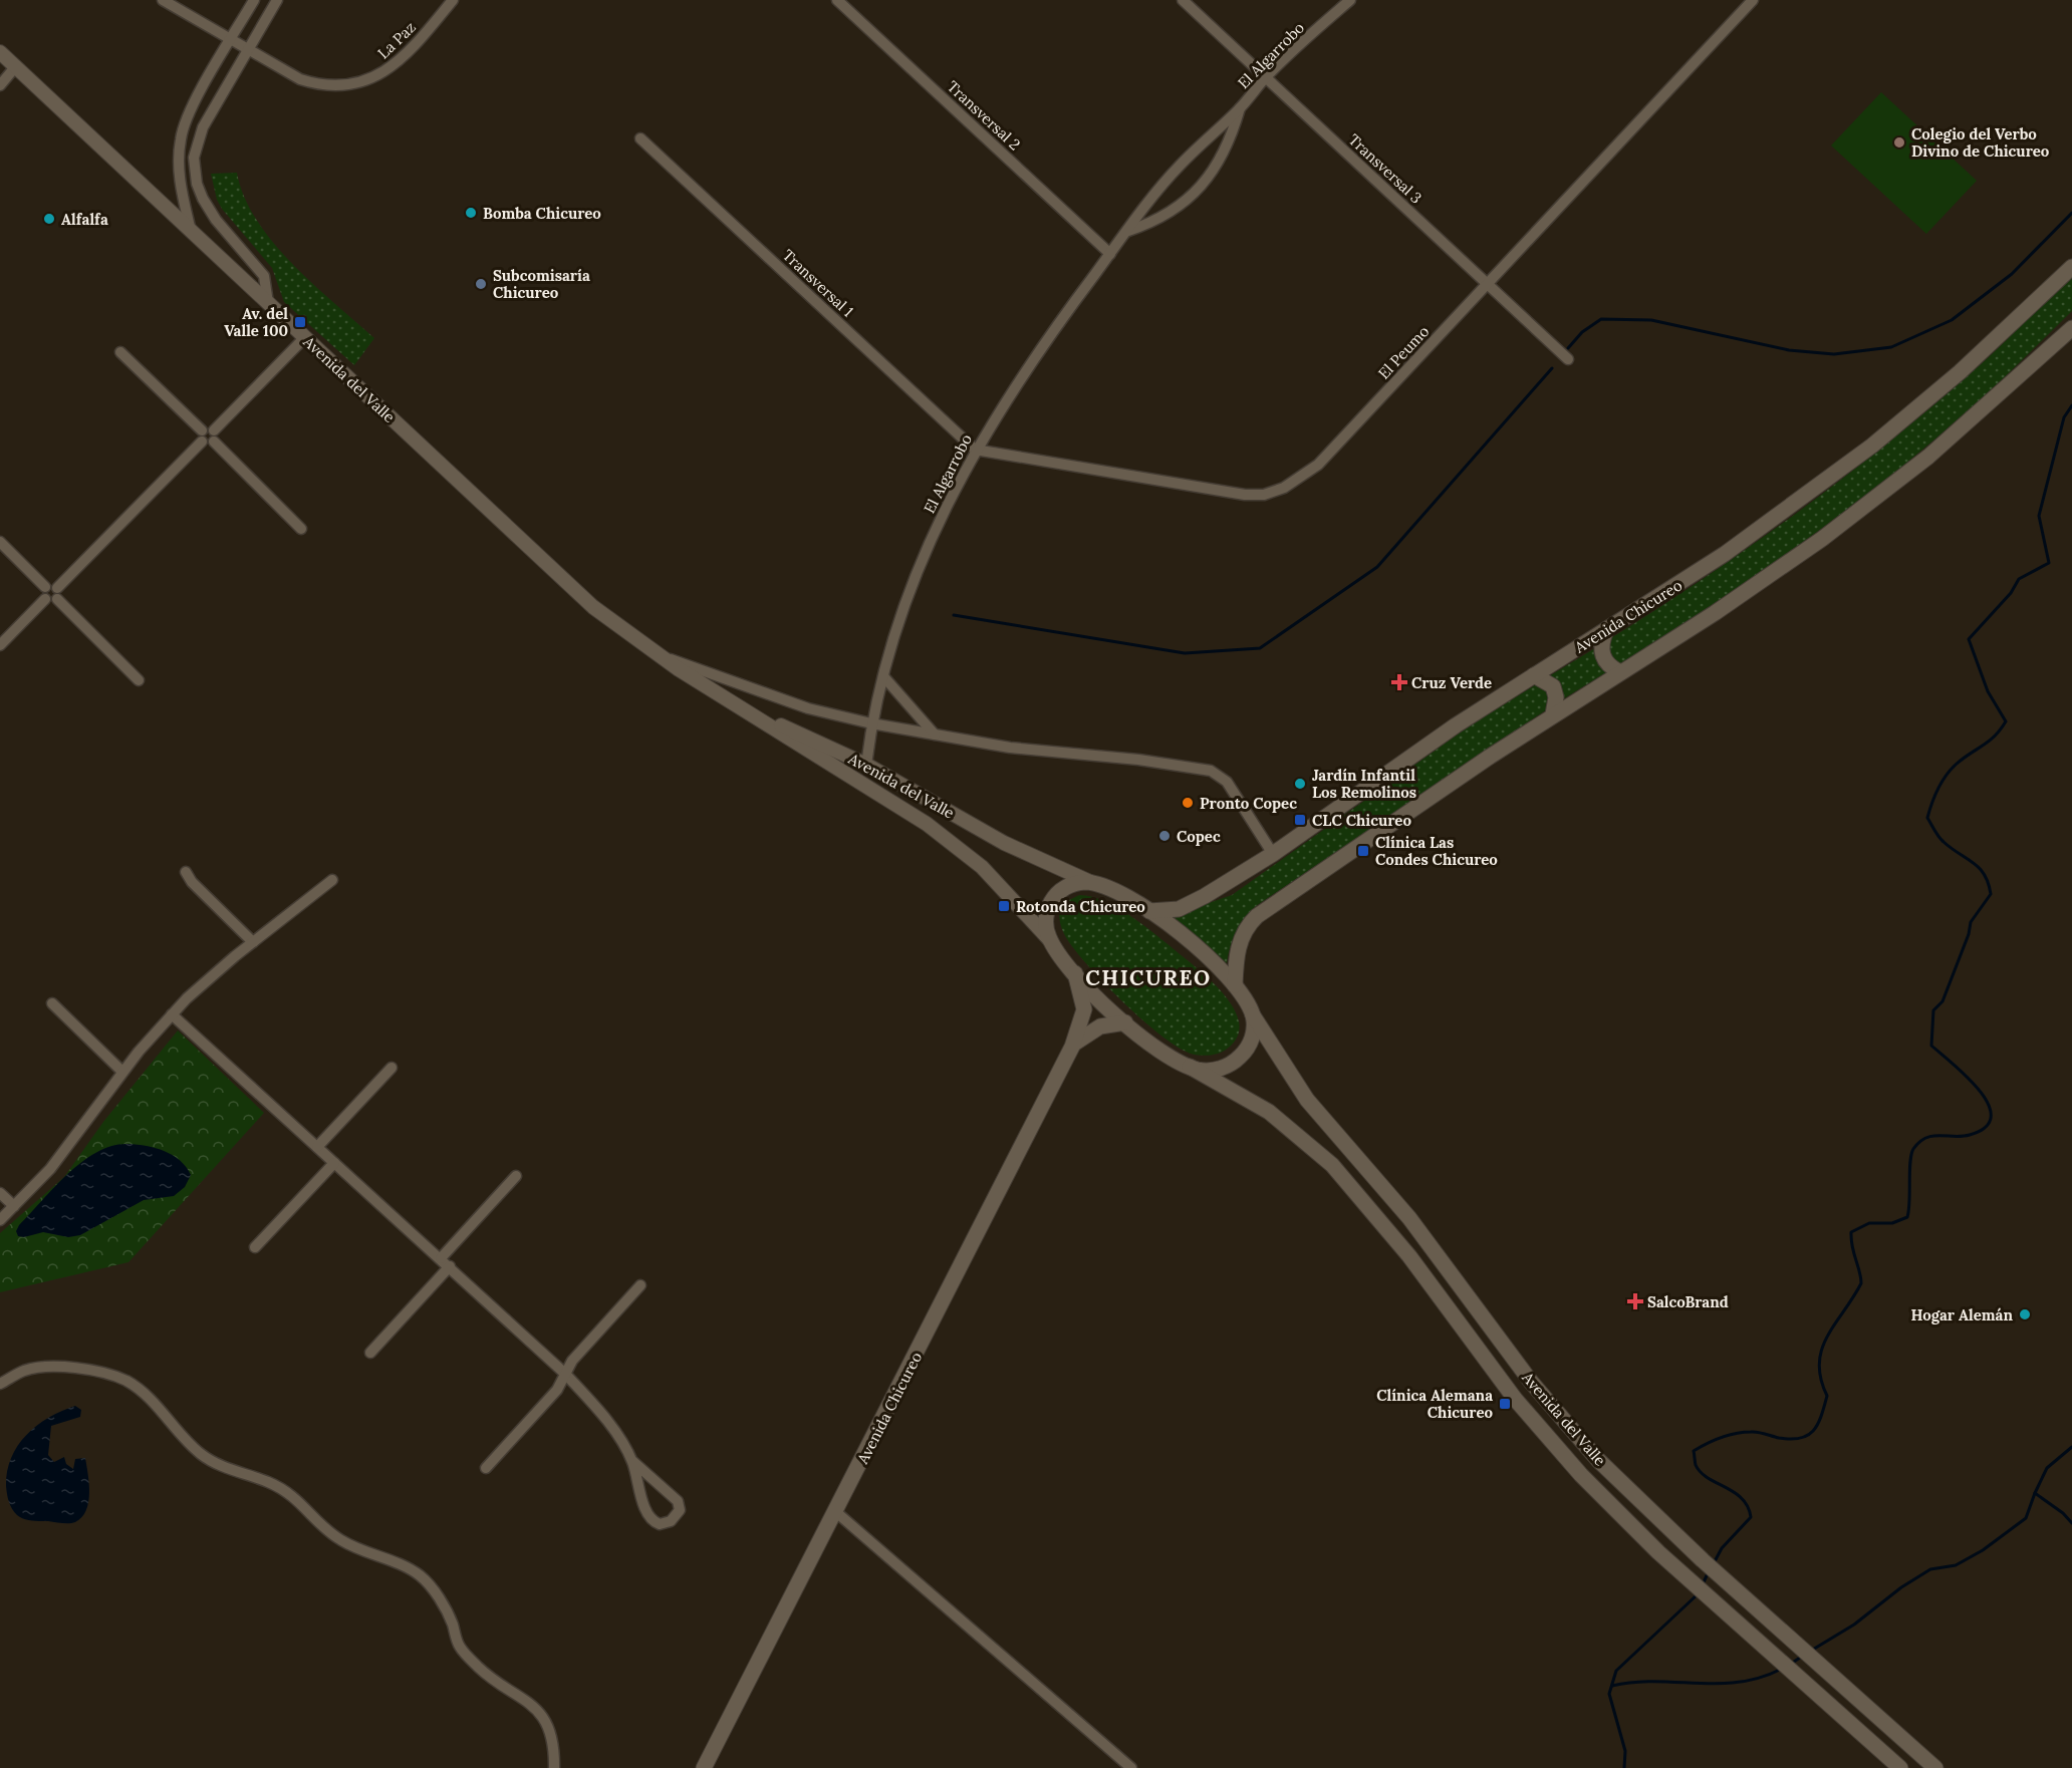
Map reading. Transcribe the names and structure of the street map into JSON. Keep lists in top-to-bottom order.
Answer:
{
  "streets": {
    "main road": ["Avenida del Valle", "Avenida Chicureo"],
    "street": [
      "La Paz",
      "El Algarrobo",
      "Transversal 2",
      "Transversal 3",
      "Transversal 1",
      "El Peumo"
    ]
  },
  "crossings": [
    ["El Algarrobo", "Transversal 2"],
    ["El Algarrobo", "Transversal 3"],
    ["El Algarrobo", "Transversal 1"],
    ["El Algarrobo", "El Peumo"],
    ["El Algarrobo", "Avenida del Valle"],
    ["Transversal 3", "El Peumo"],
    ["Transversal 1", "El Peumo"],
    ["Avenida del Valle", "Avenida Chicureo"]
  ],
  "districts": ["CHICUREO"],
  "places": {
    "other": [
      "Colegio del Verbo Divino de Chicureo",
      "Bomba Chicureo",
      "Alfalfa",
      "Subcomisaría Chicureo",
      "Jardín Infantil Los Remolinos",
      "Pronto Copec",
      "Copec",
      "Hogar Alemán"
    ],
    "transit": [
      "Av. del Valle 100",
      "CLC Chicureo",
      "Clínica Las Condes Chicureo",
      "Rotonda Chicureo",
      "Clínica Alemana Chicureo"
    ],
    "health": ["Cruz Verde", "SalcoBrand"]
  }
}
